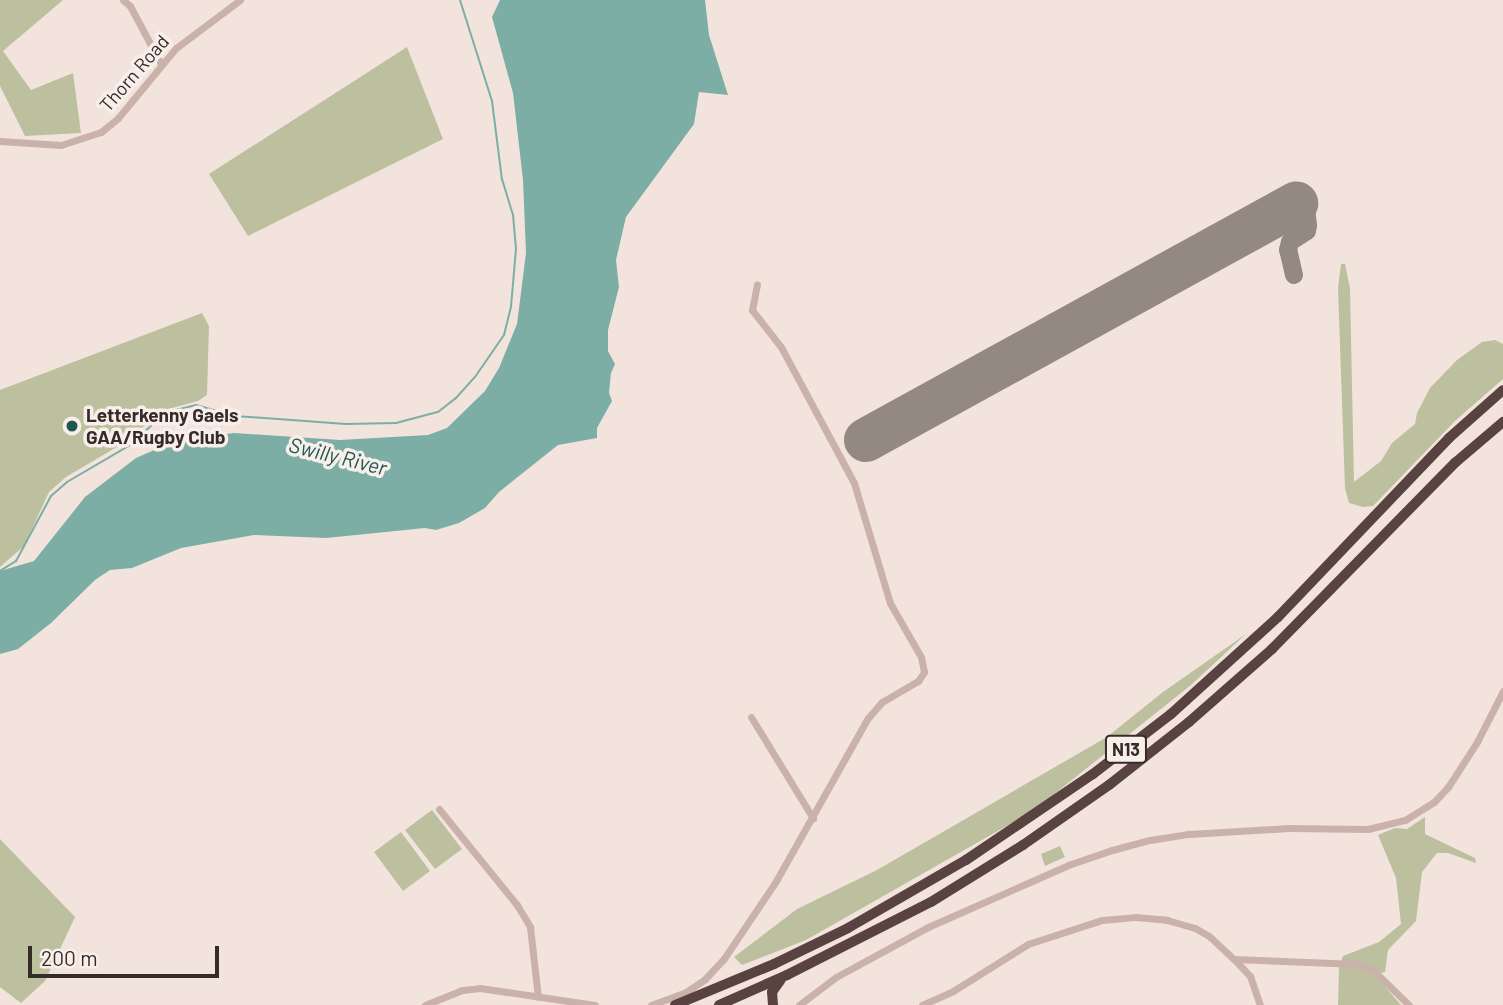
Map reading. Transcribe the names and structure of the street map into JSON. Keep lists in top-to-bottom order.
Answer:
{
  "streets": {
    "highway": ["N13"],
    "street": ["Thorn Road"]
  },
  "water": ["Swilly River"],
  "places": ["Letterkenny Gaels GAA/Rugby Club"],
  "scale_bar": "200 m"
}
